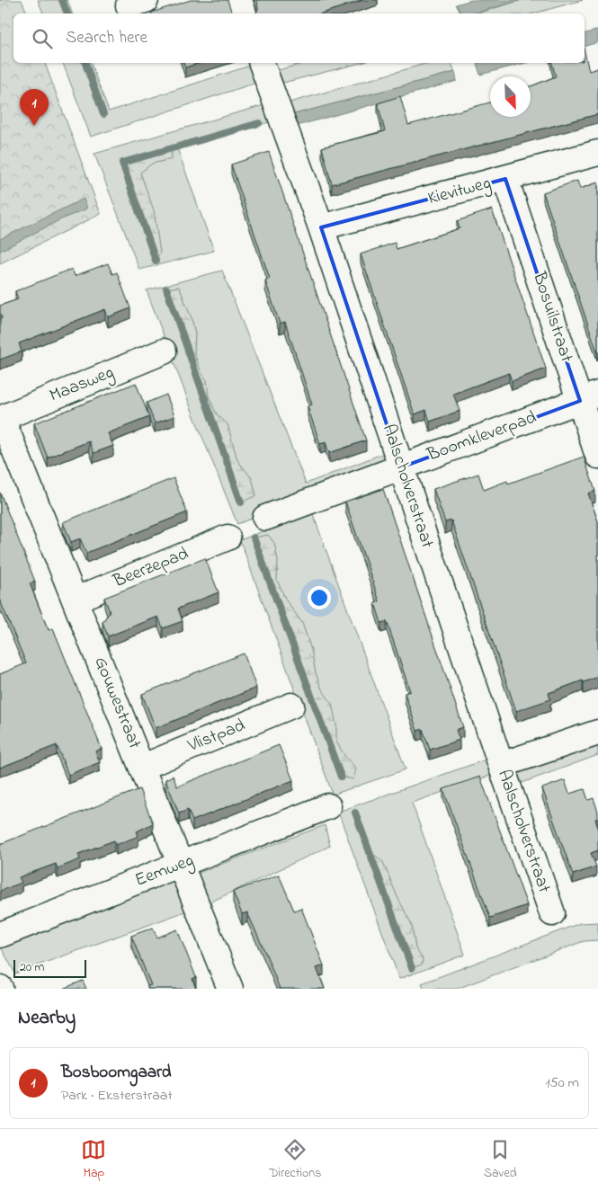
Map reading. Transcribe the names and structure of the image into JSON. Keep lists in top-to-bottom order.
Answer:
{
  "streets": {
    "street": [
      "Kievitweg",
      "Bosuilstraat",
      "Maasweg",
      "Boomkleverpad",
      "Aalscholverstraat",
      "Beerzepad",
      "Gouwestraat",
      "Vlistpad",
      "Eemweg"
    ]
  },
  "crossings": [
    ["Kievitweg", "Bosuilstraat"],
    ["Kievitweg", "Aalscholverstraat"],
    ["Bosuilstraat", "Boomkleverpad"],
    ["Maasweg", "Gouwestraat"],
    ["Boomkleverpad", "Aalscholverstraat"],
    ["Beerzepad", "Gouwestraat"],
    ["Gouwestraat", "Vlistpad"],
    ["Gouwestraat", "Eemweg"]
  ],
  "scale_bar": "20 m",
  "north": "bottom right",
  "page": {
    "search": "Search here",
    "pins": "1",
    "scale": "20 m",
    "heading": "Nearby",
    "list": [
      {
        "mark": "1",
        "name": "Bosboomgaard",
        "note": "Park · Eksterstraat",
        "value": "150 m"
      }
    ],
    "nav": ["Map", "Directions", "Saved"]
  }
}
